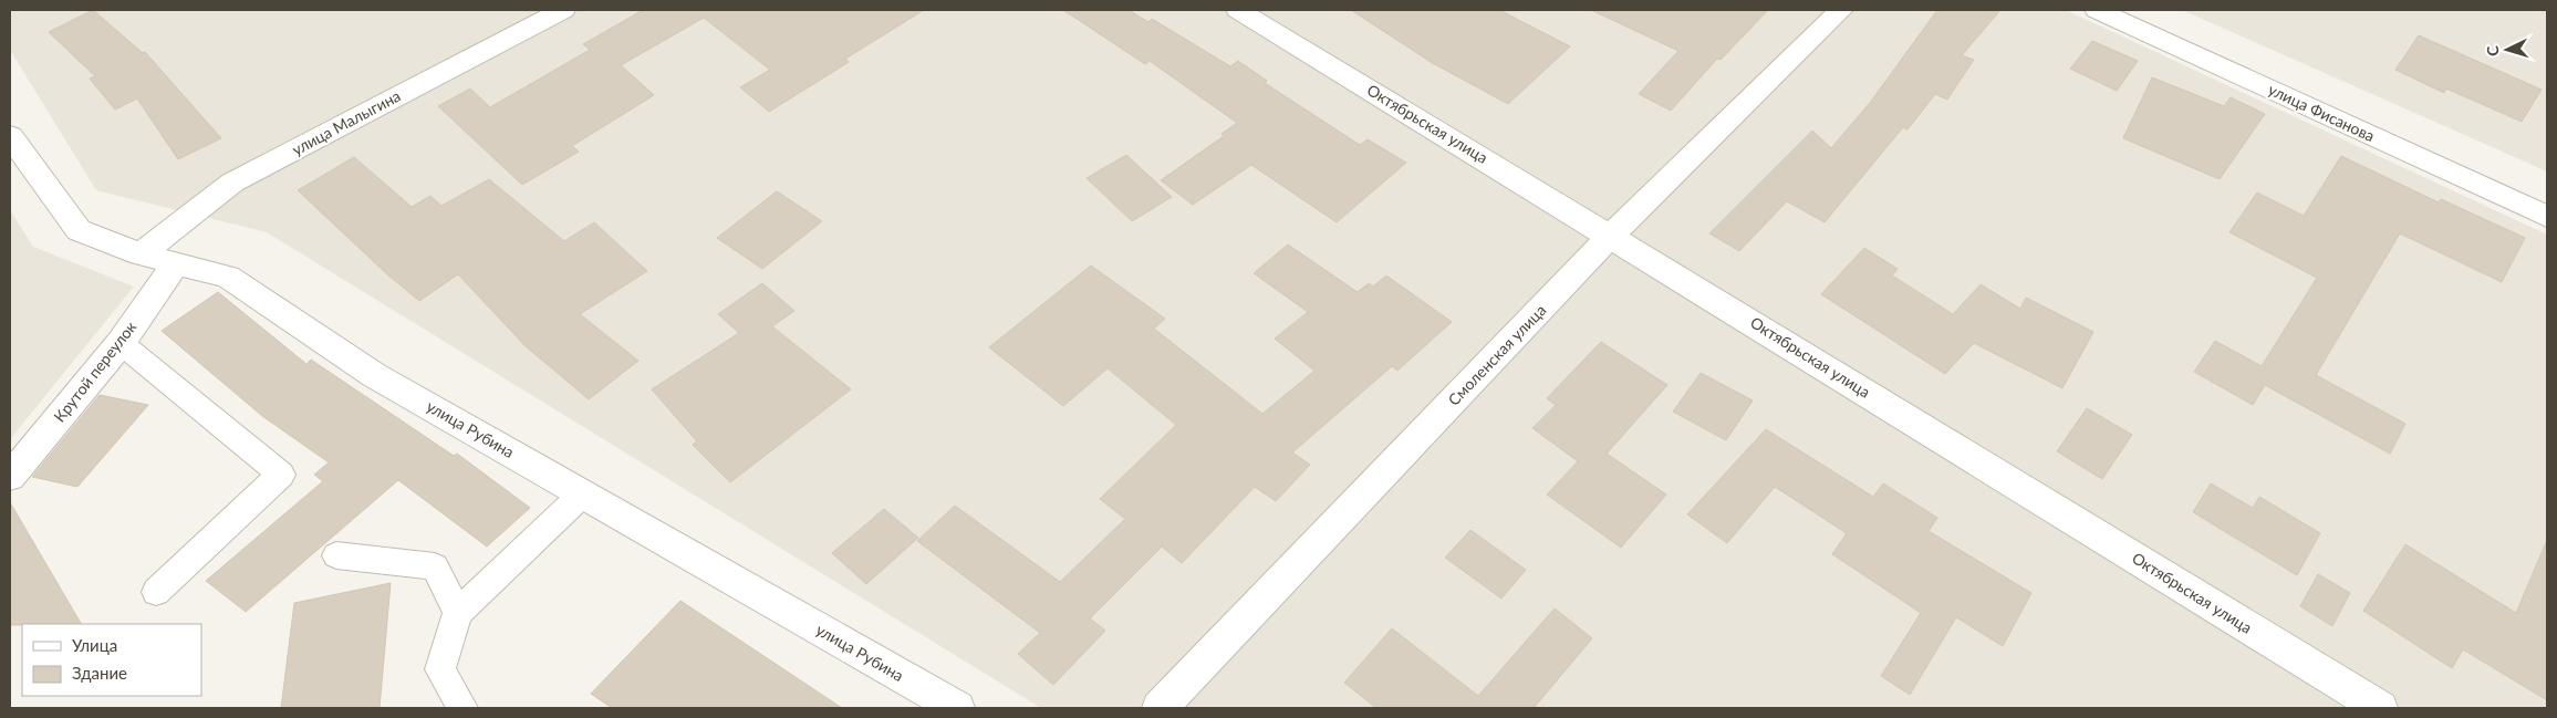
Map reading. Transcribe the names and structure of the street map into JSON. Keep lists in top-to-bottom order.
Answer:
{
  "streets": {
    "street": [
      "улица Фисанова",
      "улица Малыгина",
      "Октябрьская улица",
      "Смоленская улица",
      "Крутой переулок",
      "улица Рубина"
    ]
  },
  "crossings": [
    ["улица Малыгина", "улица Рубина"],
    ["Октябрьская улица", "Смоленская улица"],
    ["Крутой переулок", "улица Рубина"]
  ],
  "legend": ["Улица", "Здание"],
  "north": "left"
}
